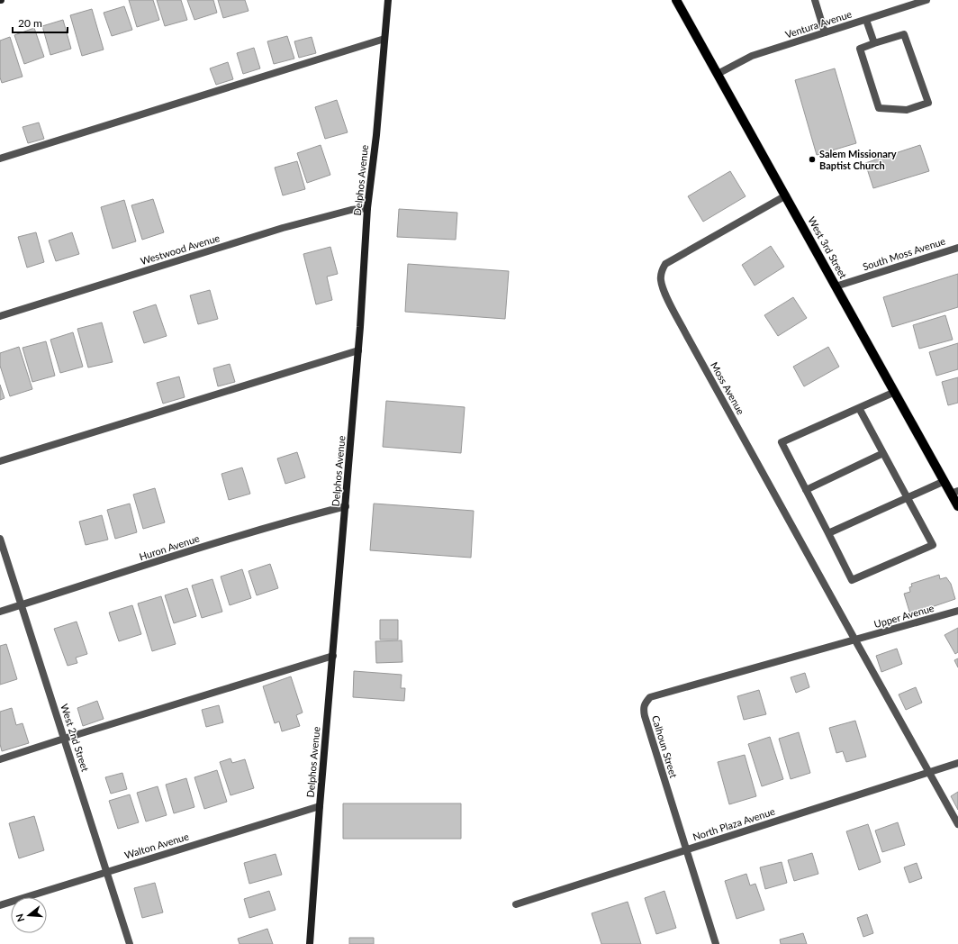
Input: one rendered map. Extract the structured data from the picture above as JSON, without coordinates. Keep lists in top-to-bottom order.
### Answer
{
  "streets": {
    "main road": ["West 3rd Street"],
    "street": [
      "Ventura Avenue",
      "Delphos Avenue",
      "Westwood Avenue",
      "South Moss Avenue",
      "Moss Avenue",
      "Huron Avenue",
      "Upper Avenue",
      "West 2nd Street",
      "Calhoun Street",
      "North Plaza Avenue",
      "Walton Avenue"
    ]
  },
  "crossings": [
    ["Ventura Avenue", "West 3rd Street"],
    ["Delphos Avenue", "Westwood Avenue"],
    ["Delphos Avenue", "Huron Avenue"],
    ["Delphos Avenue", "Walton Avenue"],
    ["West 3rd Street", "South Moss Avenue"],
    ["West 3rd Street", "Moss Avenue"],
    ["Moss Avenue", "Upper Avenue"],
    ["Moss Avenue", "Calhoun Street"],
    ["Moss Avenue", "North Plaza Avenue"],
    ["Huron Avenue", "West 2nd Street"],
    ["Upper Avenue", "Calhoun Street"],
    ["West 2nd Street", "Walton Avenue"],
    ["Calhoun Street", "North Plaza Avenue"]
  ],
  "places": ["Salem Missionary Baptist Church"],
  "scale_bar": "20 m",
  "north": "left"
}
